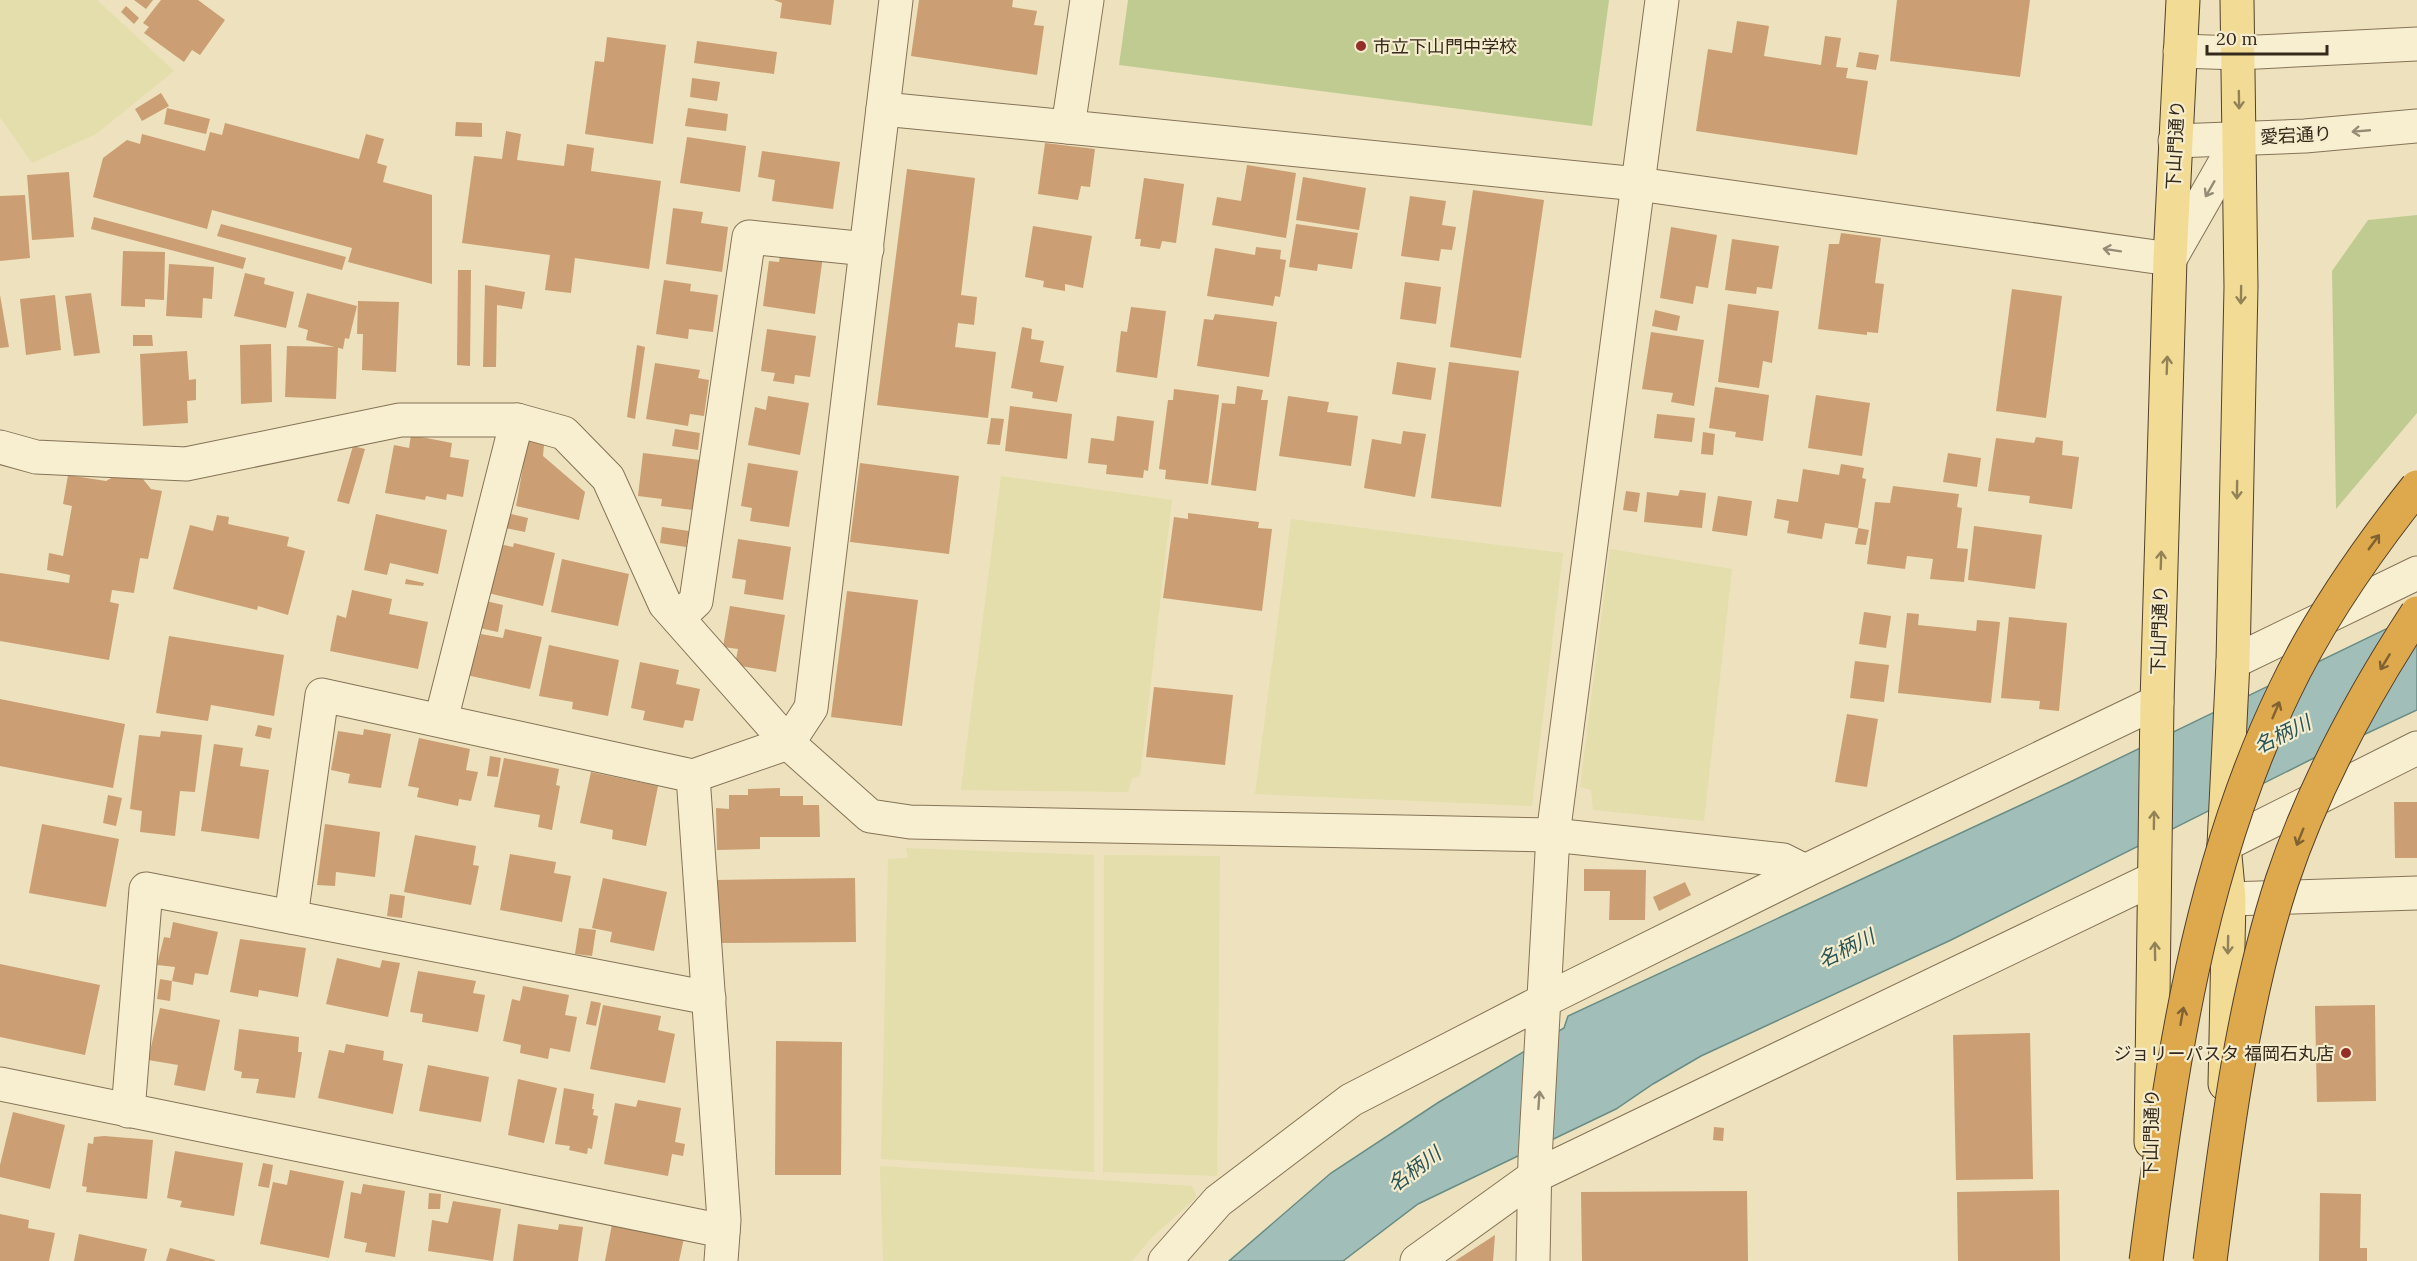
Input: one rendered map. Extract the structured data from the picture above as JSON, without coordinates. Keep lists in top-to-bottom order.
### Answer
{
  "streets": {
    "main road": ["下山門通り"],
    "street": ["愛宕通り"]
  },
  "crossings": [
    ["愛宕通り", "下山門通り"]
  ],
  "water": ["名柄川"],
  "places": ["市立下山門中学校", "ジョリーパスタ 福岡石丸店"],
  "scale_bar": "20 m"
}
